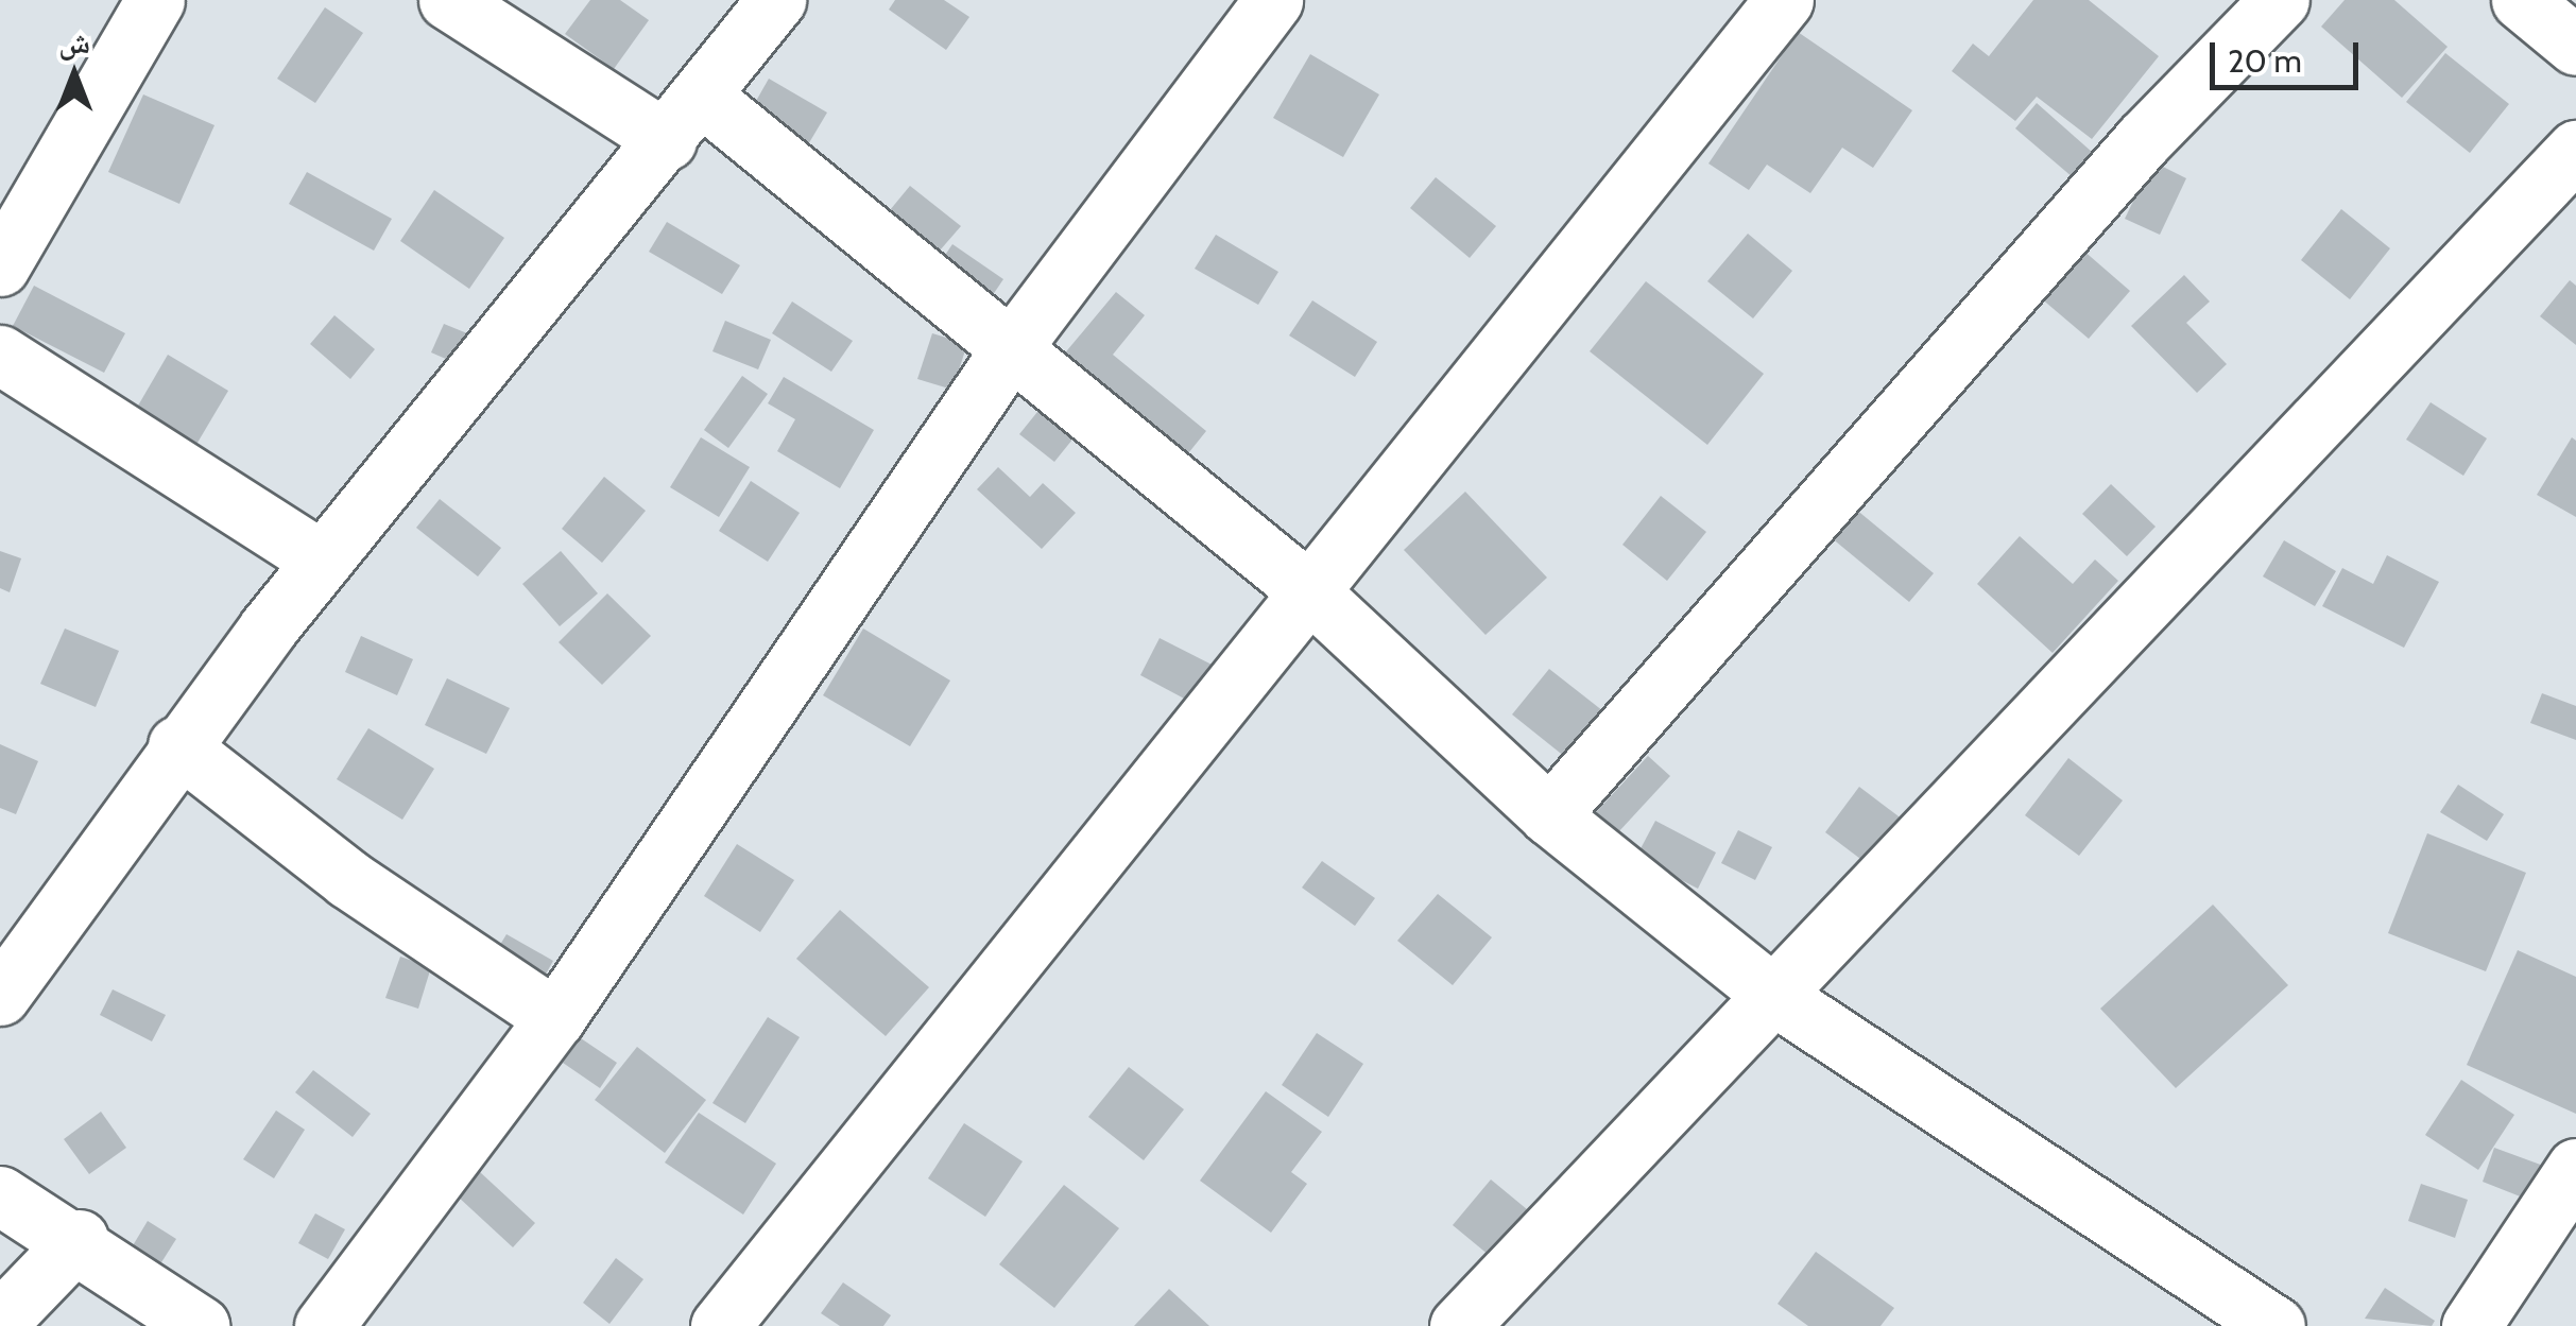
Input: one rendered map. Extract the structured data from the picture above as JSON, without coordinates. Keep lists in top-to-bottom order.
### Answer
{
  "scale_bar": "20 m",
  "north": "top"
}
